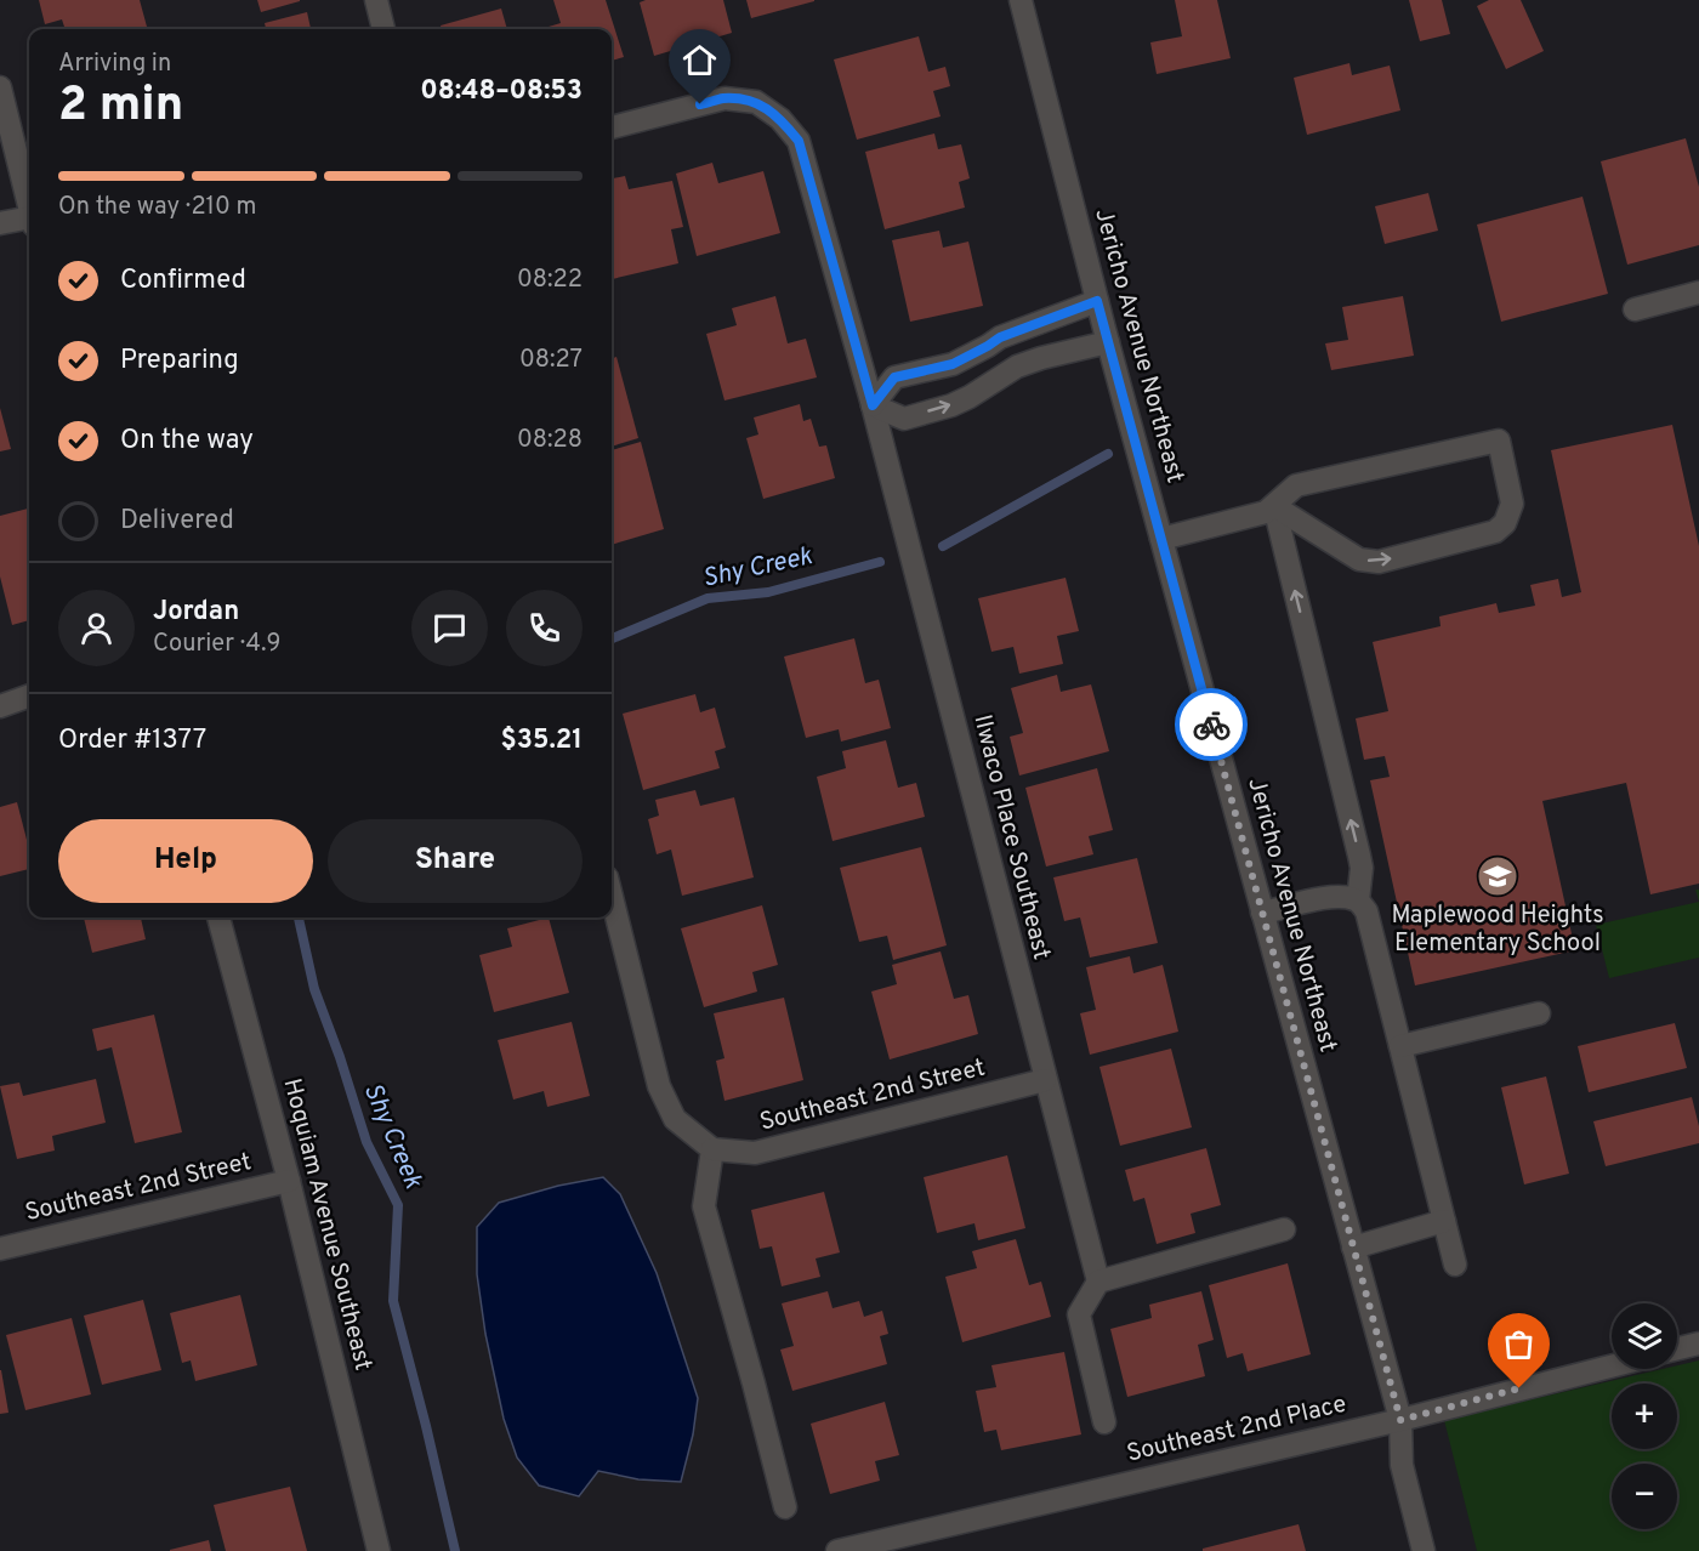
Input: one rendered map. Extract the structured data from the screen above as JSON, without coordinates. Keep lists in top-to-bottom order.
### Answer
{
  "streets": {
    "street": [
      "Jericho Avenue Northeast",
      "Ilwaco Place Southeast",
      "Southeast 2nd Street",
      "Hoquiam Avenue Southeast",
      "Southeast 2nd Place"
    ]
  },
  "crossings": [
    ["Jericho Avenue Northeast", "Southeast 2nd Place"],
    ["Ilwaco Place Southeast", "Southeast 2nd Street"],
    ["Southeast 2nd Street", "Hoquiam Avenue Southeast"]
  ],
  "water": ["Shy Creek"],
  "places": {
    "school or university": ["Maplewood Heights Elementary School"]
  },
  "page": {
    "heading": ["2 min", "Arriving in", "08:48–08:53"],
    "panel": [
      "Jordan",
      "Courier · 4.9",
      "Order #1377",
      "$35.21"
    ],
    "bar": "On the way · 210 m",
    "list": [
      ["Confirmed", "08:22"],
      ["Preparing", "08:27"],
      ["On the way", "08:28"],
      "Delivered"
    ],
    "buttons": ["Help", "Share"],
    "map_buttons": ["+", "−"]
  }
}
